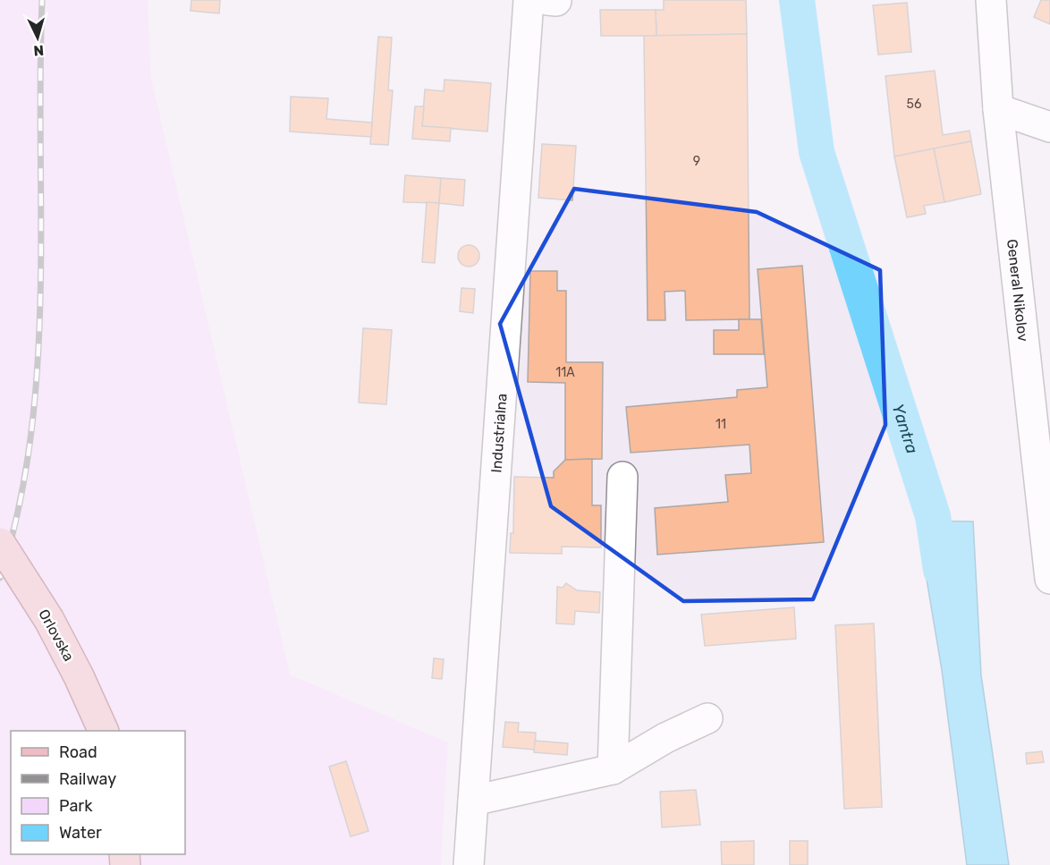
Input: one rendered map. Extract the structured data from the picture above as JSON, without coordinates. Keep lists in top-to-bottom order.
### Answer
{
  "streets": {
    "main road": ["Orlovska"],
    "street": ["General Nikolov", "Industrialna"]
  },
  "water": ["Yantra"],
  "house_numbers": [
    "56",
    "9",
    "11А",
    "11"
  ],
  "legend": [
    "Road",
    "Railway",
    "Park",
    "Water"
  ],
  "north": "bottom"
}
